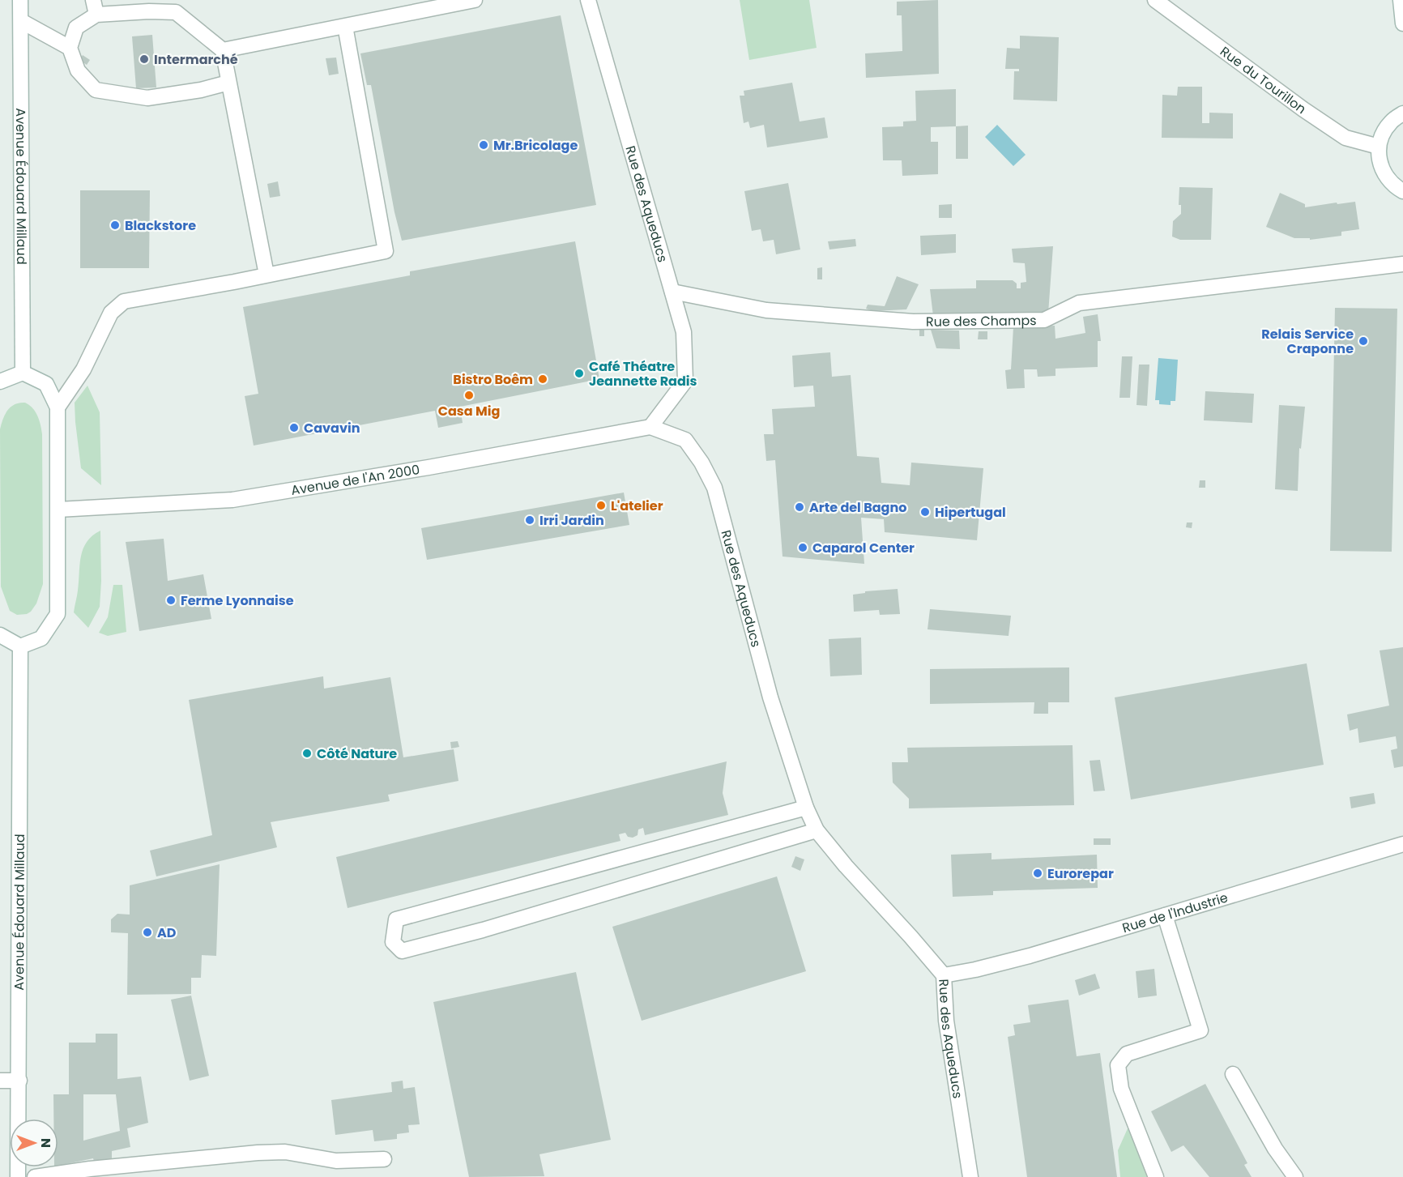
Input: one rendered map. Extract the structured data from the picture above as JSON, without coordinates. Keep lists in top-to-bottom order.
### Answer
{
  "streets": {
    "street": [
      "Rue du Tourillon",
      "Avenue Édouard Millaud",
      "Rue des Aqueducs",
      "Rue des Champs",
      "Avenue de l'An 2000",
      "Rue de l'Industrie"
    ]
  },
  "crossings": [
    ["Rue des Aqueducs", "Rue des Champs"],
    ["Rue des Aqueducs", "Avenue de l'An 2000"],
    ["Rue des Aqueducs", "Rue de l'Industrie"]
  ],
  "places": [
    "Intermarché",
    "Mr.Bricolage",
    "Blackstore",
    "Relais Service Craponne",
    "Café Théatre Jeannette Radis",
    "Bistro Boêm",
    "Casa Mig",
    "Cavavin",
    "L'atelier",
    "Arte del Bagno",
    "Hipertugal",
    "Irri Jardin",
    "Caparol Center",
    "Ferme Lyonnaise",
    "Côté Nature",
    "Eurorepar",
    "AD"
  ],
  "north": "right"
}
